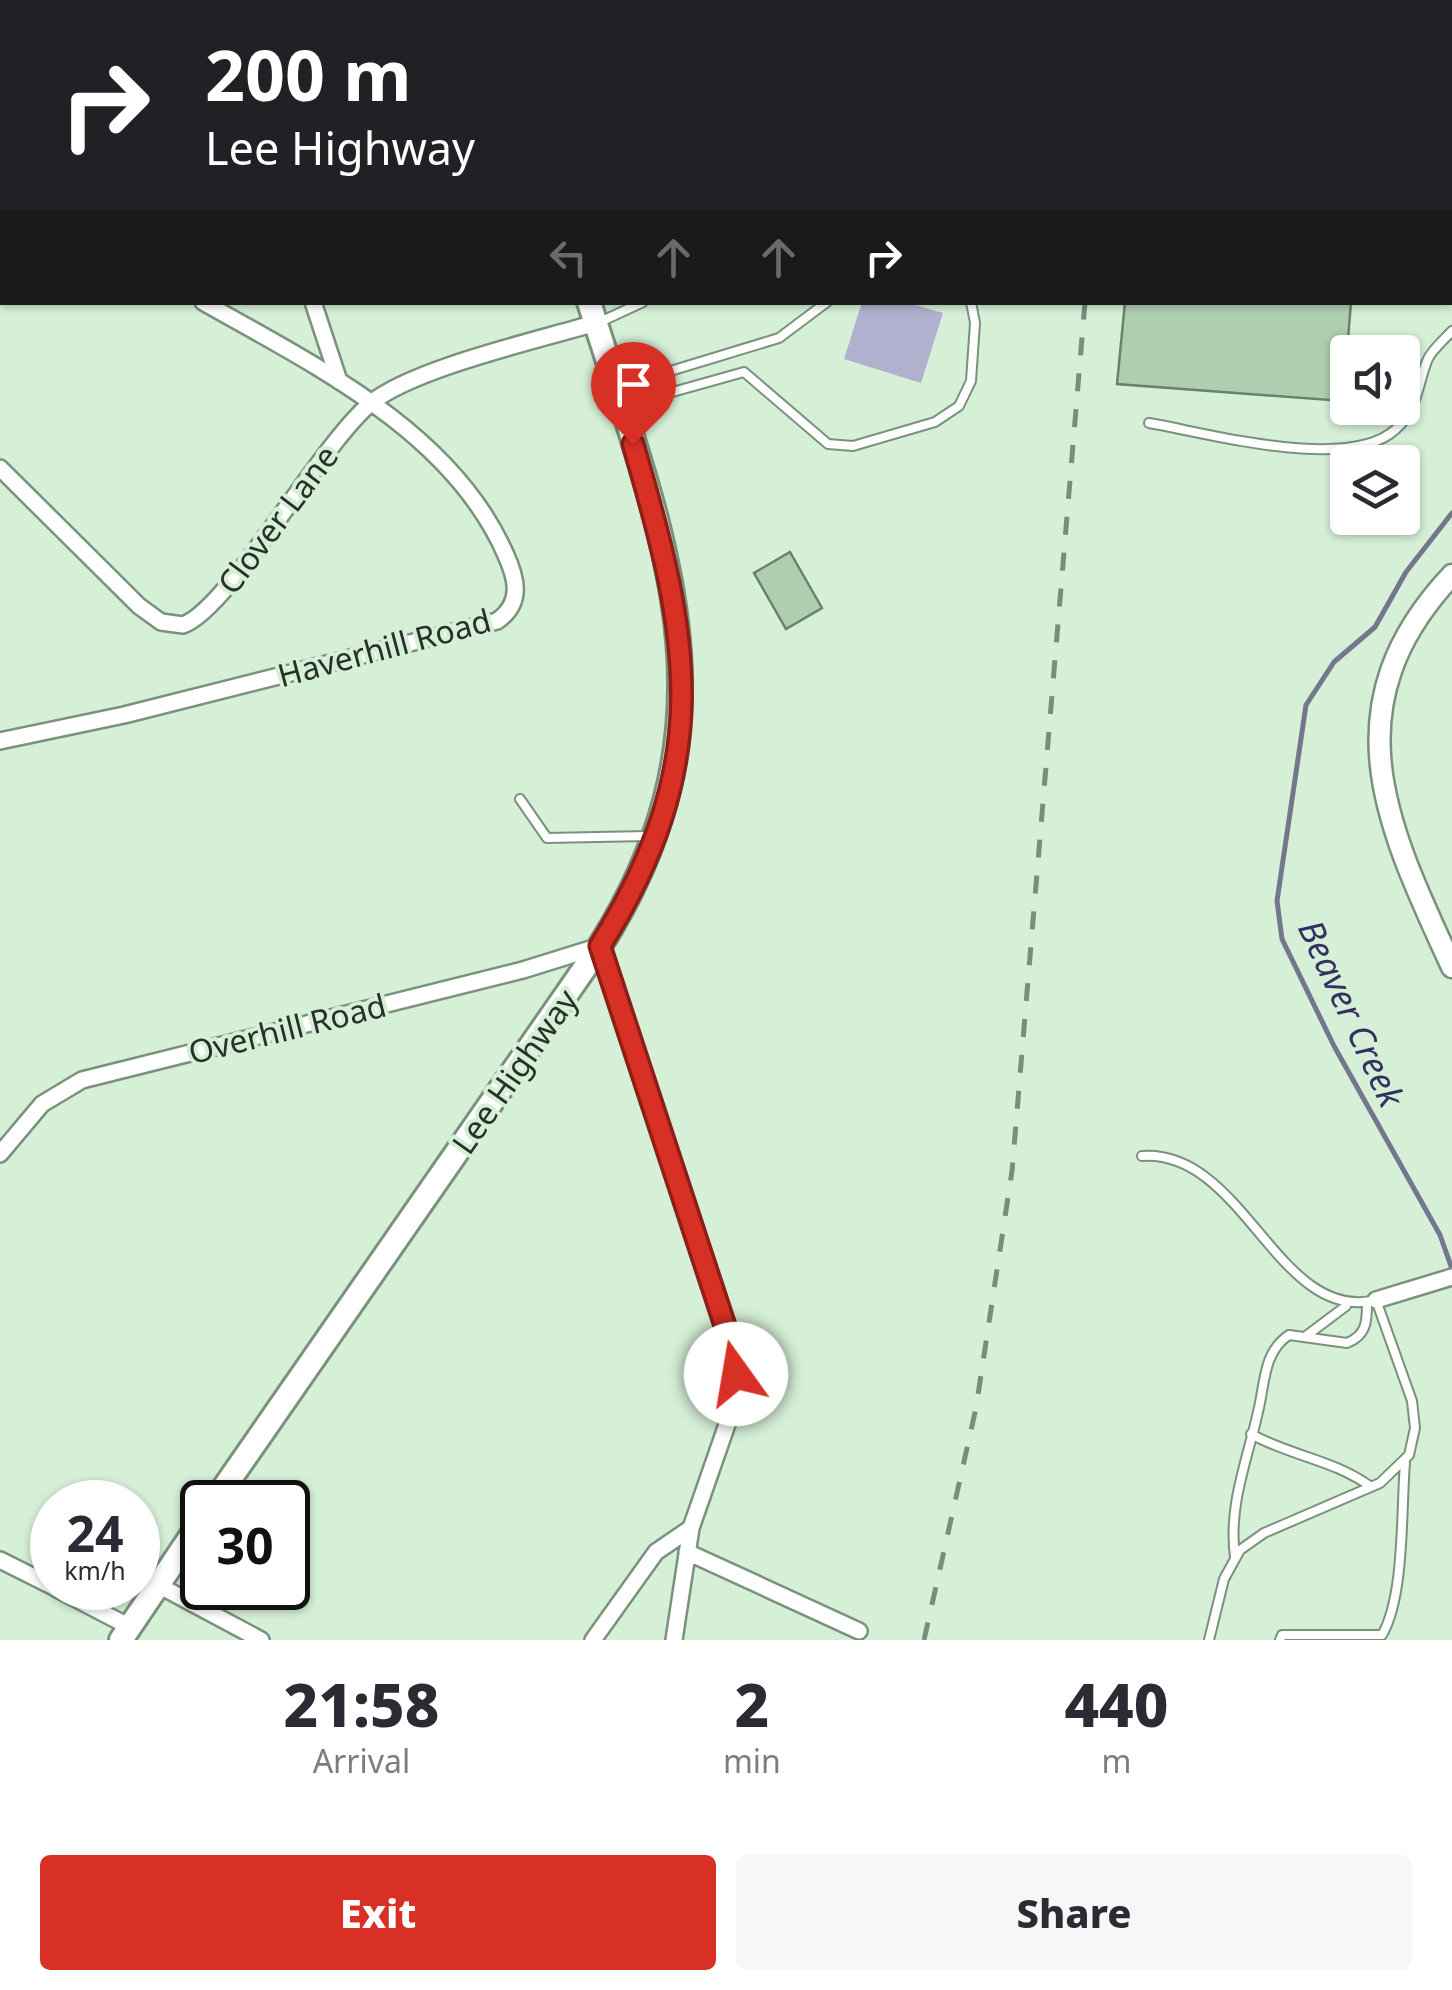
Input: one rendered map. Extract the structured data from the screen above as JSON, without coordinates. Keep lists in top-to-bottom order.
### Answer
{
  "streets": {
    "main road": ["Lee Highway"],
    "street": ["Clover Lane", "Haverhill Road", "Overhill Road"]
  },
  "crossings": [
    ["Clover Lane", "Haverhill Road"],
    ["Clover Lane", "Lee Highway"],
    ["Overhill Road", "Lee Highway"]
  ],
  "water": ["Beaver Creek"],
  "page": {
    "turn": ["200 m", "Lee Highway"],
    "speed": "24 km/h",
    "limit": "30",
    "eta": [
      "21:58",
      "Arrival",
      "2",
      "min",
      "440",
      "m"
    ],
    "buttons": ["Exit", "Share"]
  }
}
